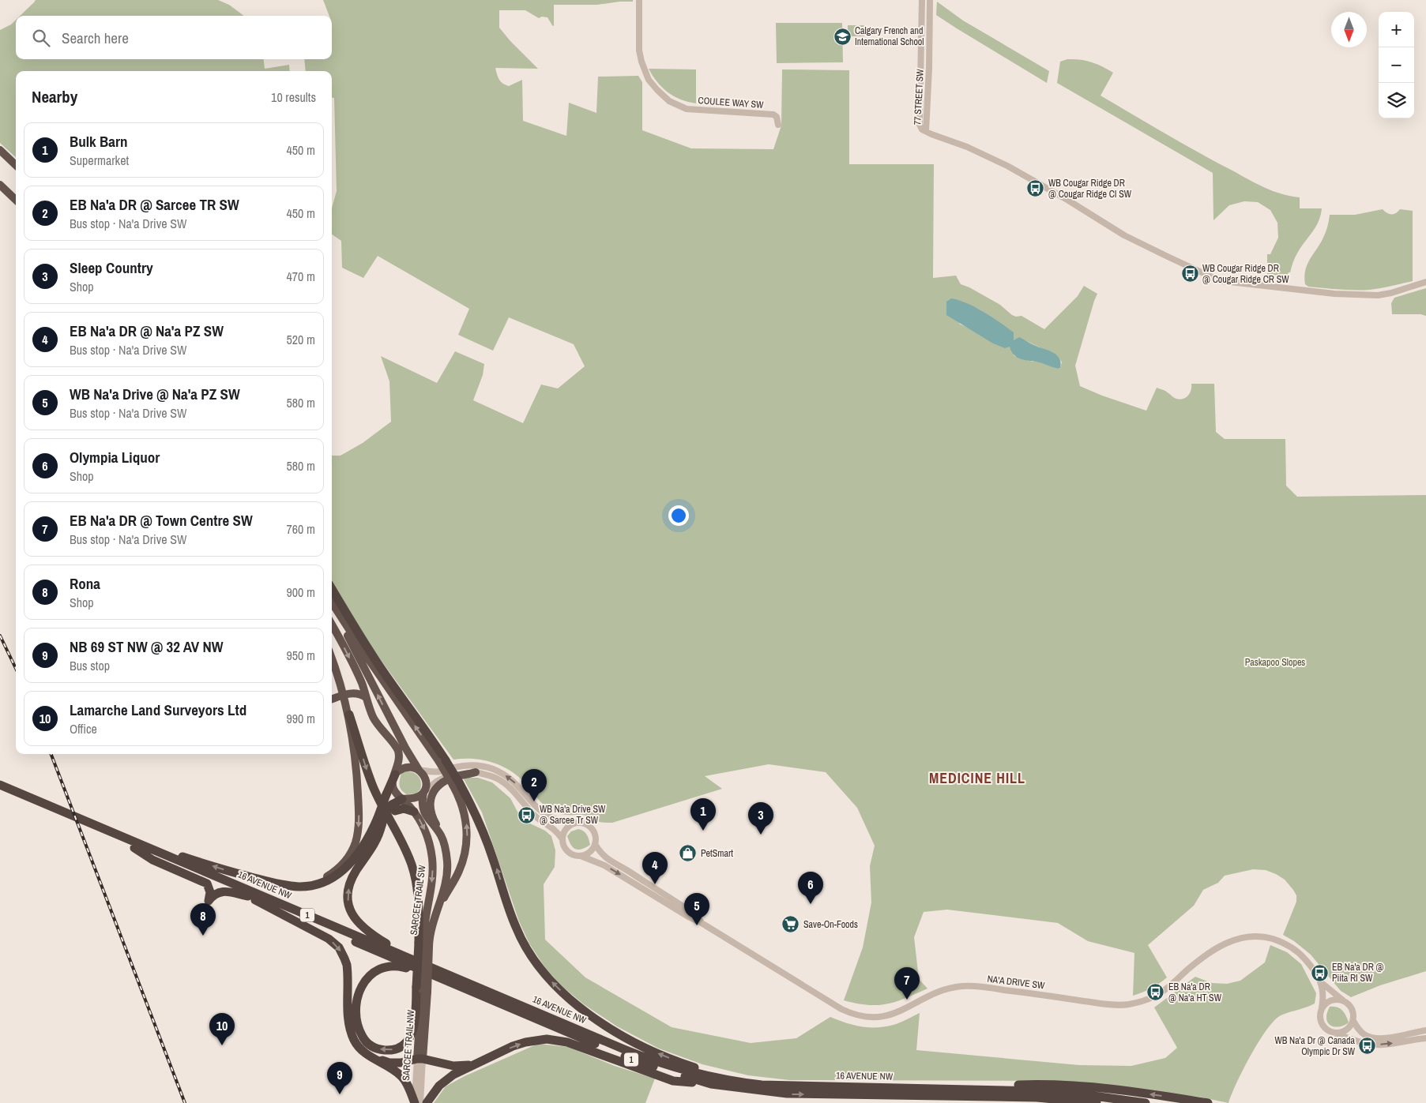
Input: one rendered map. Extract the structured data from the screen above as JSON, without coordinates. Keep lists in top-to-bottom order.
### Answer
{
  "streets": {
    "highway": [
      "16 AVENUE NW",
      "SARCEE TRAIL SW",
      "1",
      "SARCEE TRAIL NW"
    ],
    "street": ["77 STREET SW", "COULEE WAY SW", "NA'A DRIVE SW"]
  },
  "districts": ["MEDICINE HILL"],
  "parks": ["Paskapoo Slopes"],
  "places": {
    "school or university": ["Calgary French and International School"],
    "bus stop": [
      "WB Cougar Ridge DR @ Cougar Ridge CI SW",
      "WB Cougar Ridge DR @ Cougar Ridge CR SW",
      "WB Na'a Drive SW @ Sarcee Tr SW",
      "EB Na'a DR @ Piita RI SW",
      "EB Na'a DR @ Na'a HT SW",
      "WB Na'a Dr @ Canada Olympic Dr SW"
    ],
    "shop": ["PetSmart"],
    "supermarket": ["Save-On-Foods"]
  },
  "north": "bottom",
  "page": {
    "map_buttons": ["+", "−"],
    "search": "Search here",
    "heading": ["Nearby", "10 results"],
    "list": [
      {
        "mark": "1",
        "name": "Bulk Barn",
        "note": "Supermarket",
        "value": "450 m"
      },
      {
        "mark": "2",
        "name": "EB Na'a DR @ Sarcee TR SW",
        "note": "Bus stop · Na'a Drive SW",
        "value": "450 m"
      },
      {
        "mark": "3",
        "name": "Sleep Country",
        "note": "Shop",
        "value": "470 m"
      },
      {
        "mark": "4",
        "name": "EB Na'a DR @ Na'a PZ SW",
        "note": "Bus stop · Na'a Drive SW",
        "value": "520 m"
      },
      {
        "mark": "5",
        "name": "WB Na'a Drive @ Na'a PZ SW",
        "note": "Bus stop · Na'a Drive SW",
        "value": "580 m"
      },
      {
        "mark": "6",
        "name": "Olympia Liquor",
        "note": "Shop",
        "value": "580 m"
      },
      {
        "mark": "7",
        "name": "EB Na'a DR @ Town Centre SW",
        "note": "Bus stop · Na'a Drive SW",
        "value": "760 m"
      },
      {
        "mark": "8",
        "name": "Rona",
        "note": "Shop",
        "value": "900 m"
      },
      {
        "mark": "9",
        "name": "NB 69 ST NW @ 32 AV NW",
        "note": "Bus stop",
        "value": "950 m"
      },
      {
        "mark": "10",
        "name": "Lamarche Land Surveyors Ltd",
        "note": "Office",
        "value": "990 m"
      }
    ],
    "pins": [
      "2",
      "1",
      "3",
      "4",
      "6",
      "5",
      "8",
      "7",
      "10",
      "9"
    ]
  }
}
